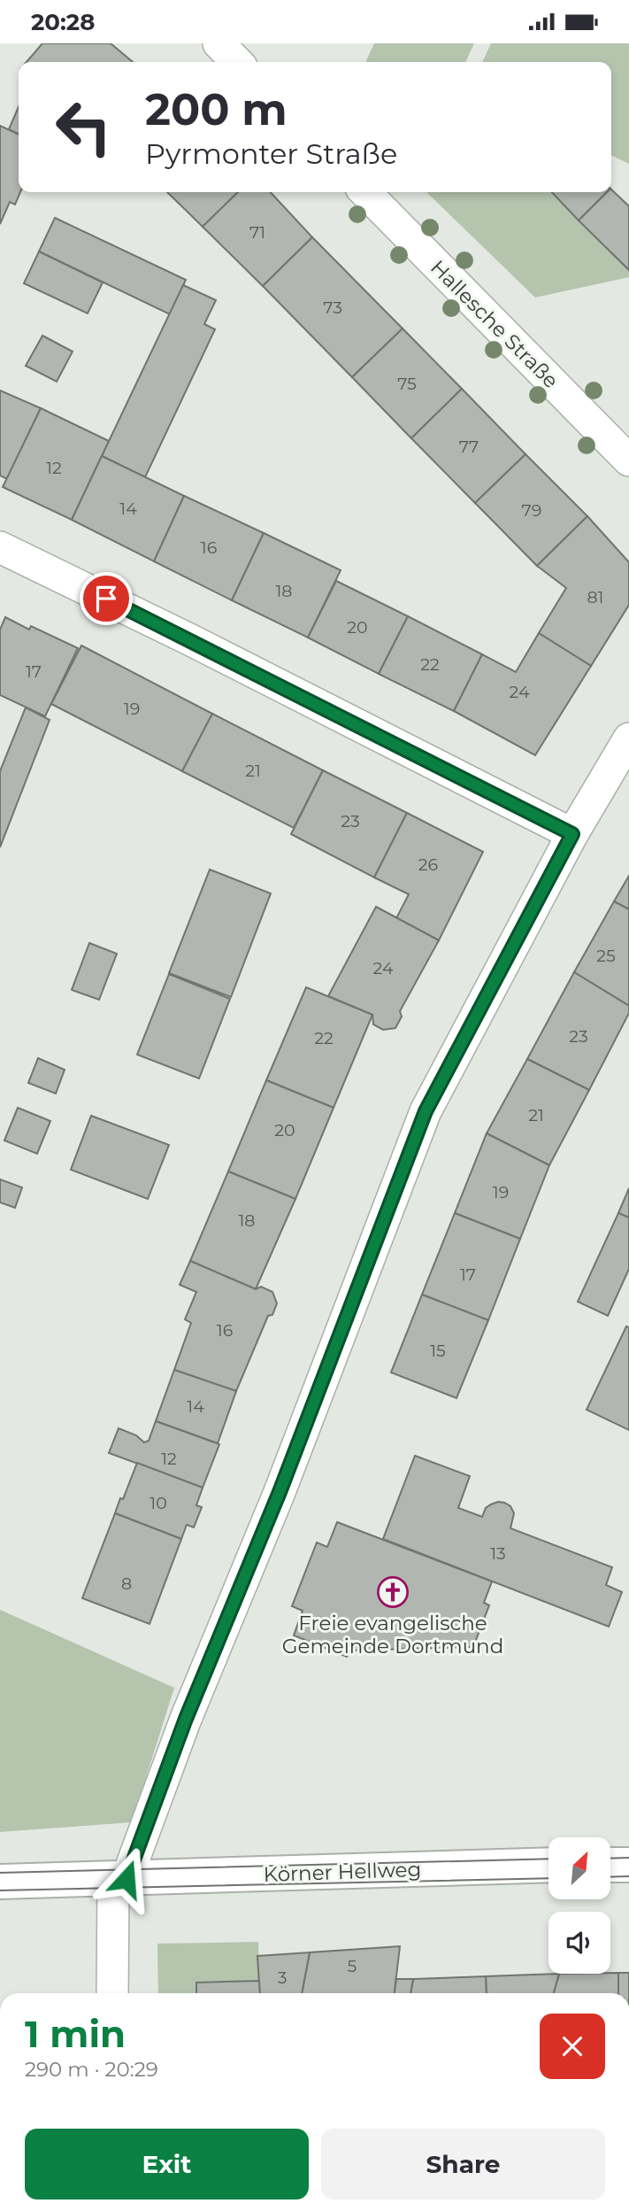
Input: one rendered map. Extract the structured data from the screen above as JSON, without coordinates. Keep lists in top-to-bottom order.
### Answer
{
  "streets": {
    "main road": ["Körner Hellweg"],
    "street": ["Hallesche Straße"]
  },
  "places": {
    "church": ["Freie evangelische Gemeinde Dortmund"]
  },
  "house_numbers": [
    "71",
    "73",
    "75",
    "77",
    "12",
    "14",
    "79",
    "16",
    "18",
    "81",
    "20",
    "22",
    "17",
    "24",
    "19",
    "21",
    "23",
    "26",
    "25",
    "24",
    "23",
    "22",
    "21",
    "20",
    "19",
    "18",
    "17",
    "16",
    "15",
    "14",
    "12",
    "10",
    "13",
    "8",
    "5",
    "3"
  ],
  "north": "top right",
  "page": {
    "status": "20:28",
    "turn": ["200 m", "Pyrmonter Straße"],
    "heading": ["1 min", "290 m · 20:29"],
    "buttons": ["Exit", "Share"]
  }
}
